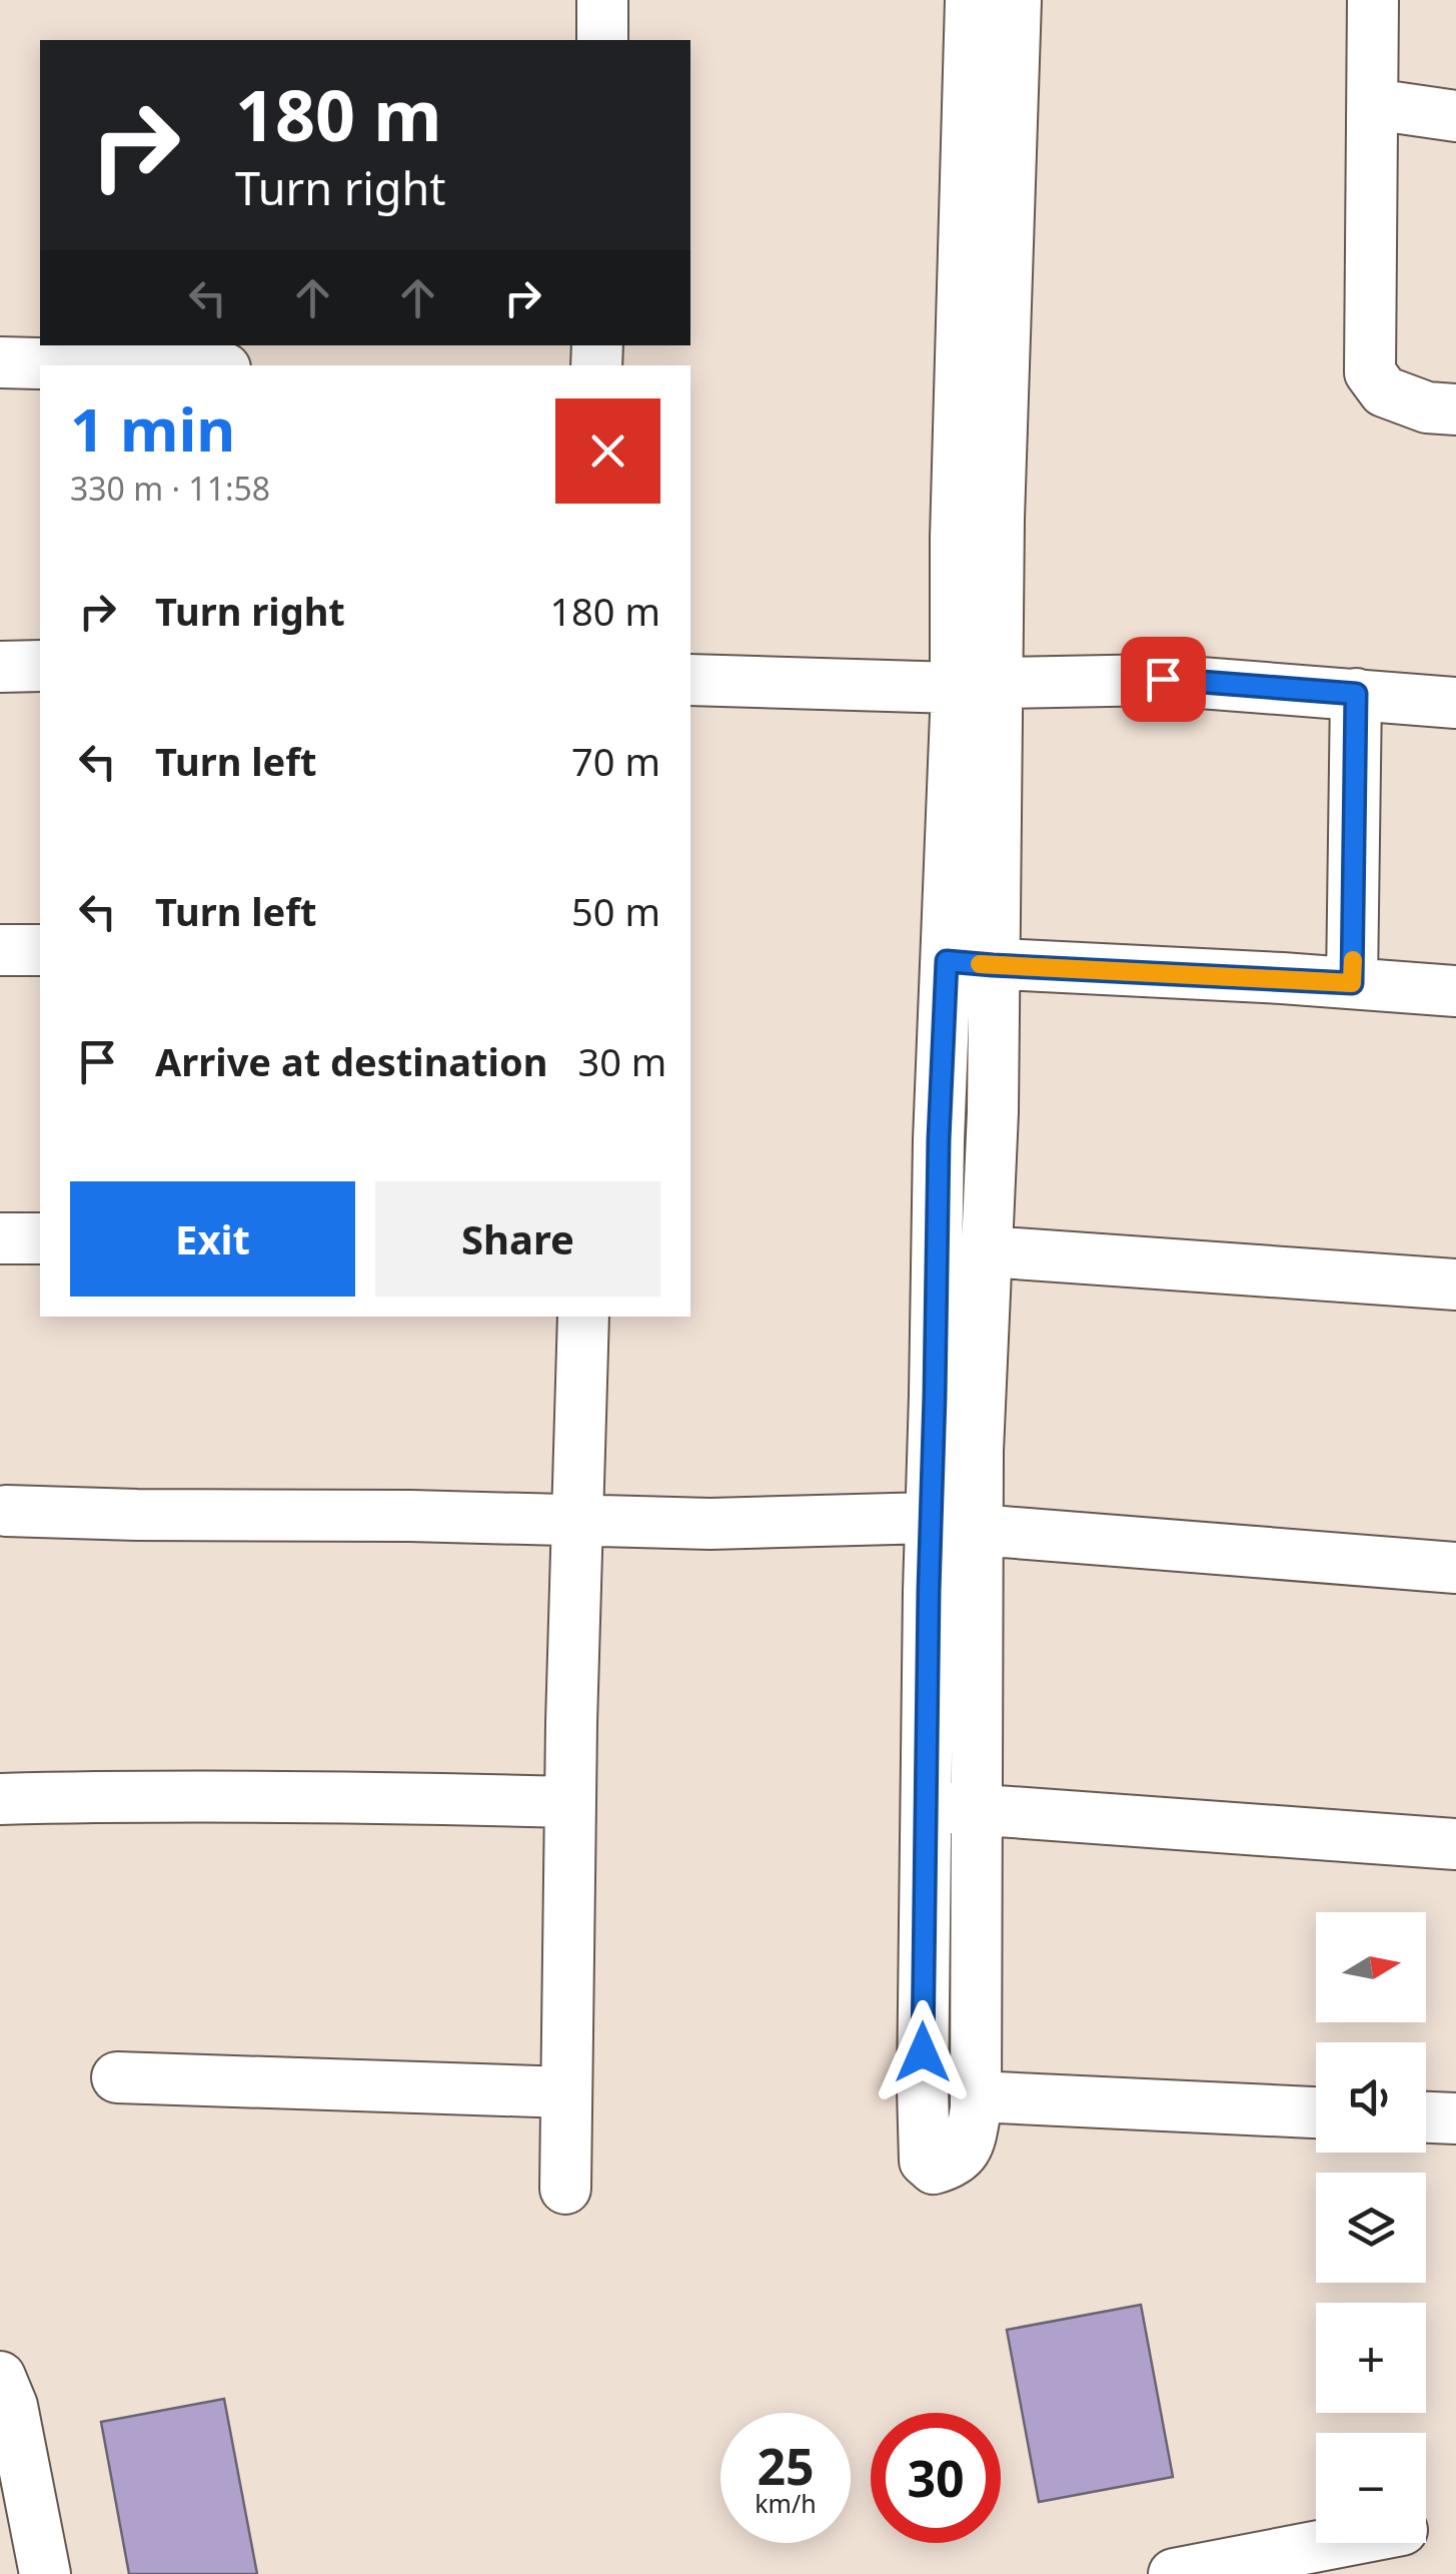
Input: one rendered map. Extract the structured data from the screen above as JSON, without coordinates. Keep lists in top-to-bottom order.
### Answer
{
  "north": "right",
  "page": {
    "turn": ["180 m", "Turn right"],
    "heading": ["1 min", "330 m · 11:58"],
    "list": [
      {
        "name": "Turn right",
        "value": "180 m"
      },
      {
        "name": "Turn left",
        "value": "70 m"
      },
      {
        "name": "Turn left",
        "value": "50 m"
      },
      {
        "name": "Arrive at destination",
        "value": "30 m"
      }
    ],
    "buttons": ["Exit", "Share"],
    "map_buttons": ["+", "−"],
    "speed": "25 km/h",
    "limit": "30"
  }
}
